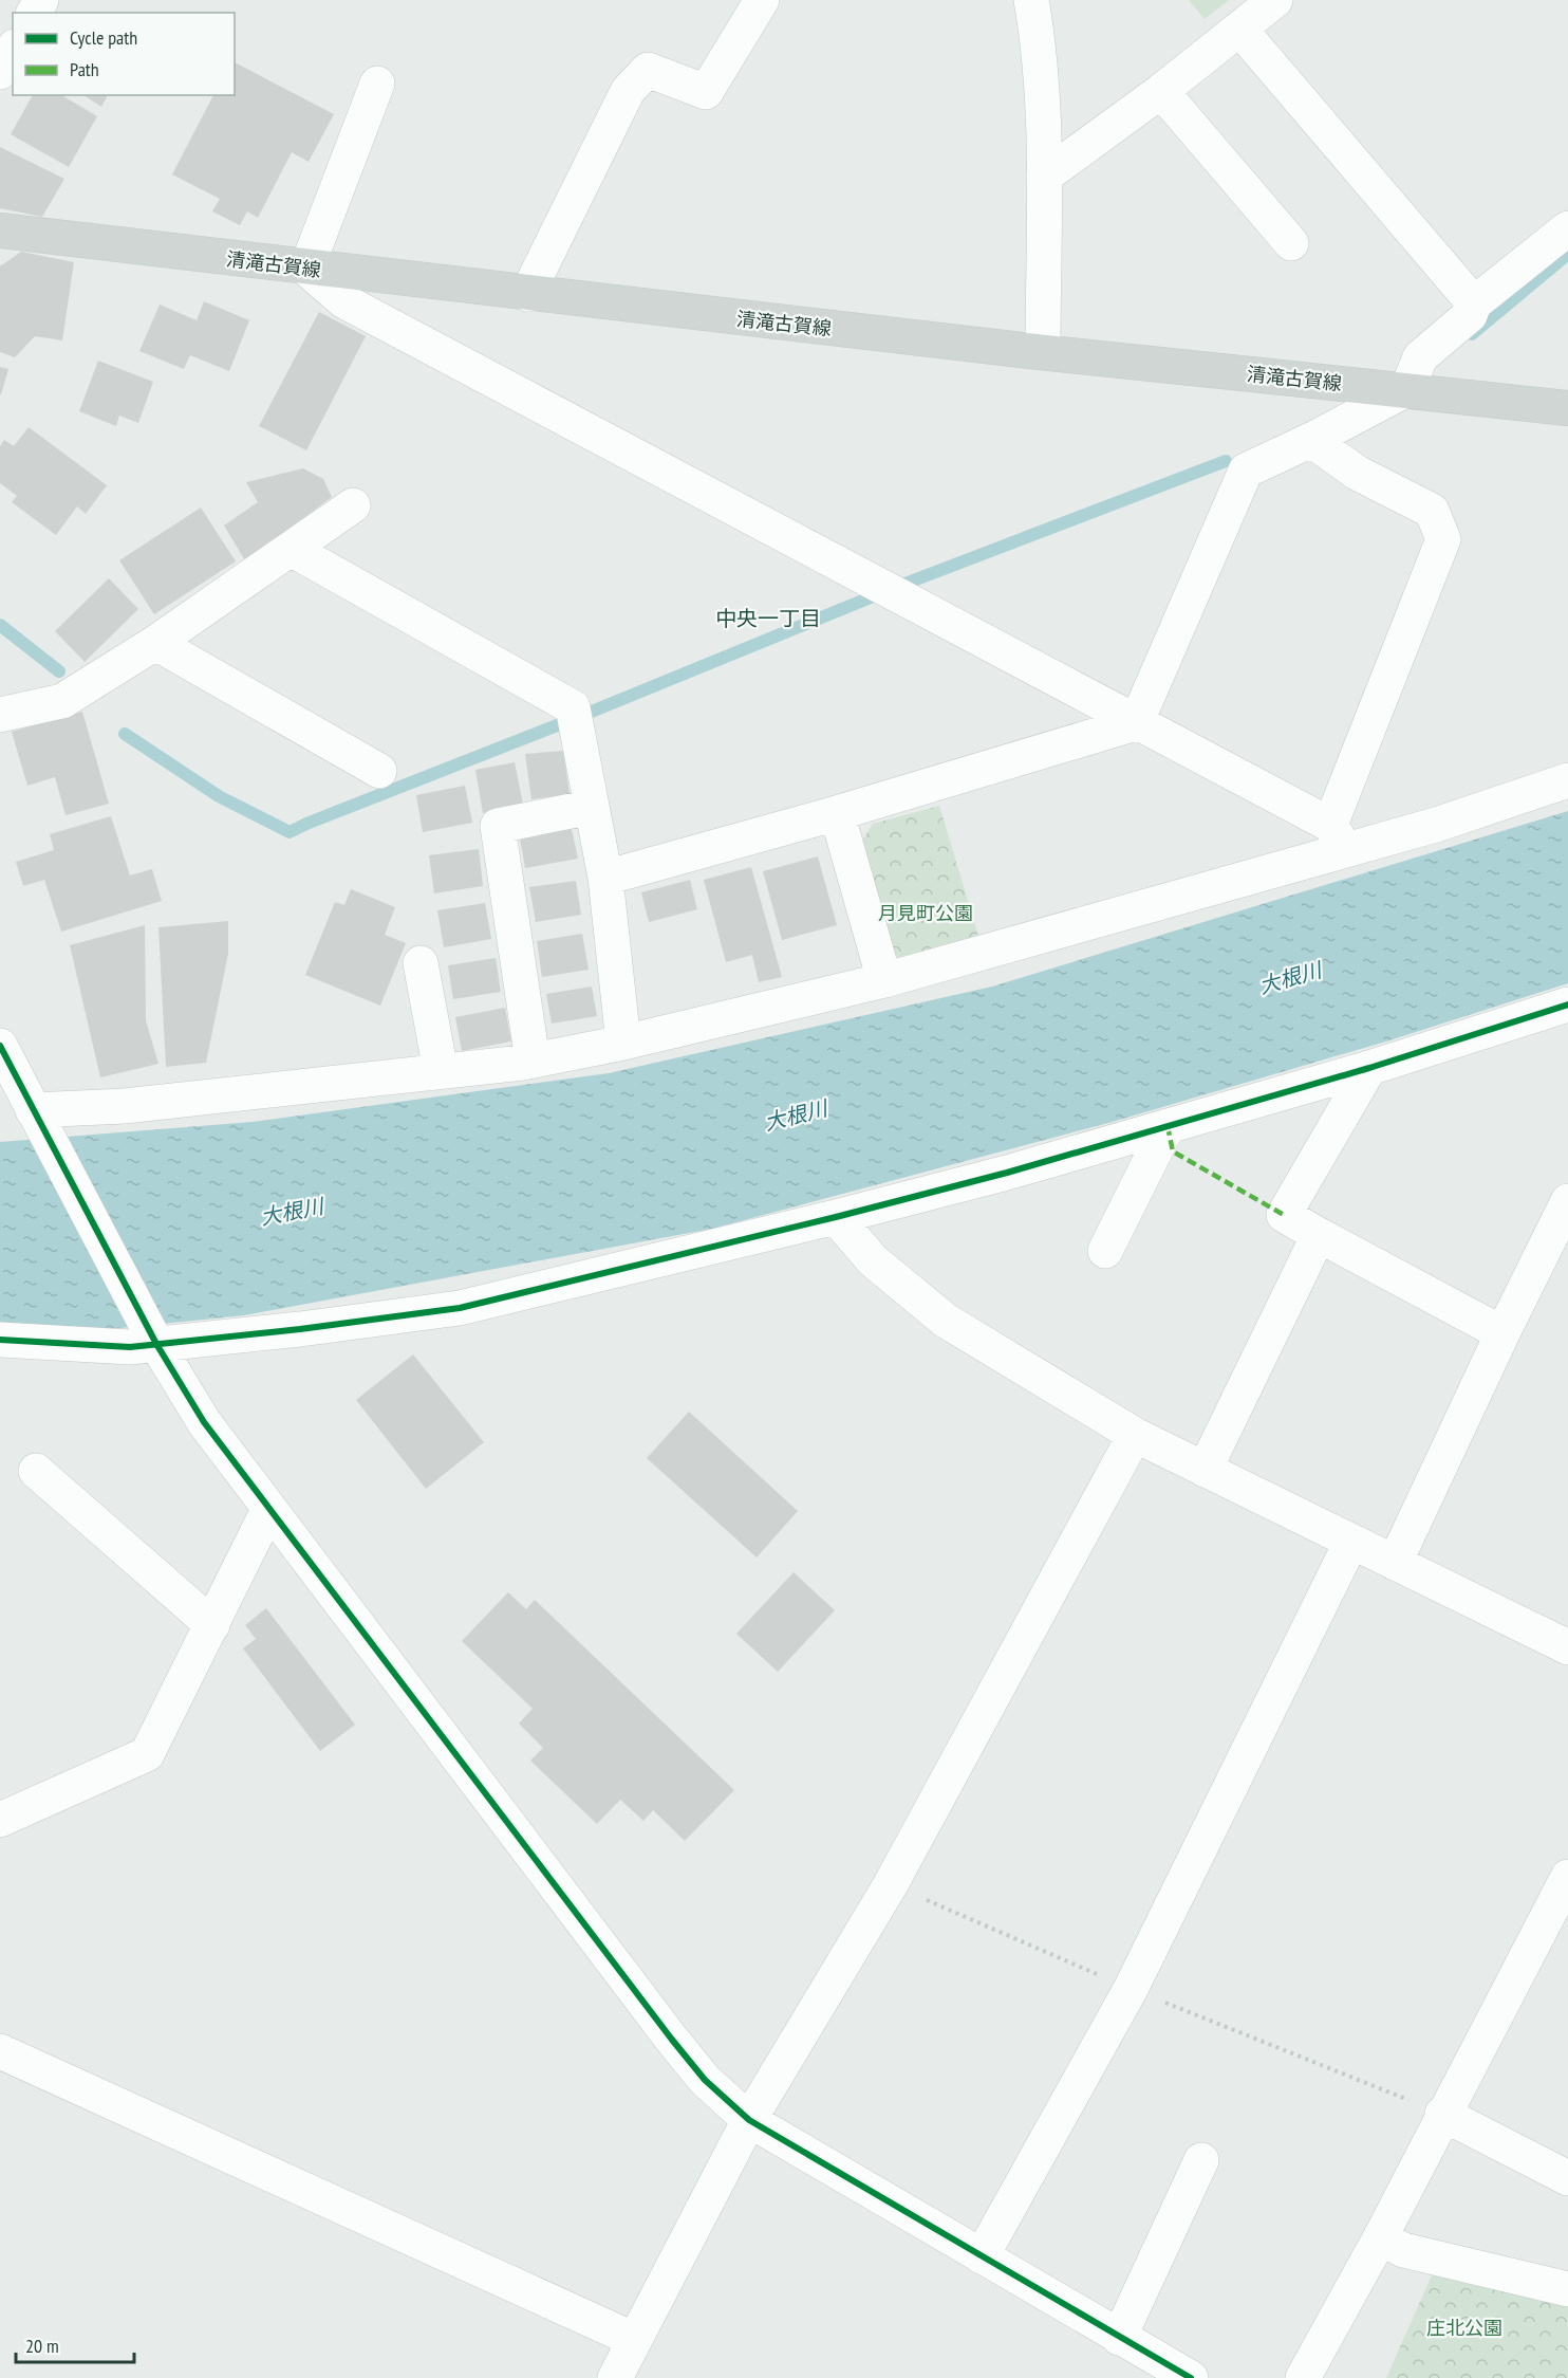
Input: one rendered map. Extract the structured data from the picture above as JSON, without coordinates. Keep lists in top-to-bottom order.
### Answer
{
  "streets": {
    "main road": ["清滝古賀線"]
  },
  "districts": ["中央一丁目"],
  "water": ["大根川"],
  "parks": ["月見町公園", "庄北公園"],
  "legend": ["Cycle path", "Path"],
  "scale_bar": "20 m"
}
